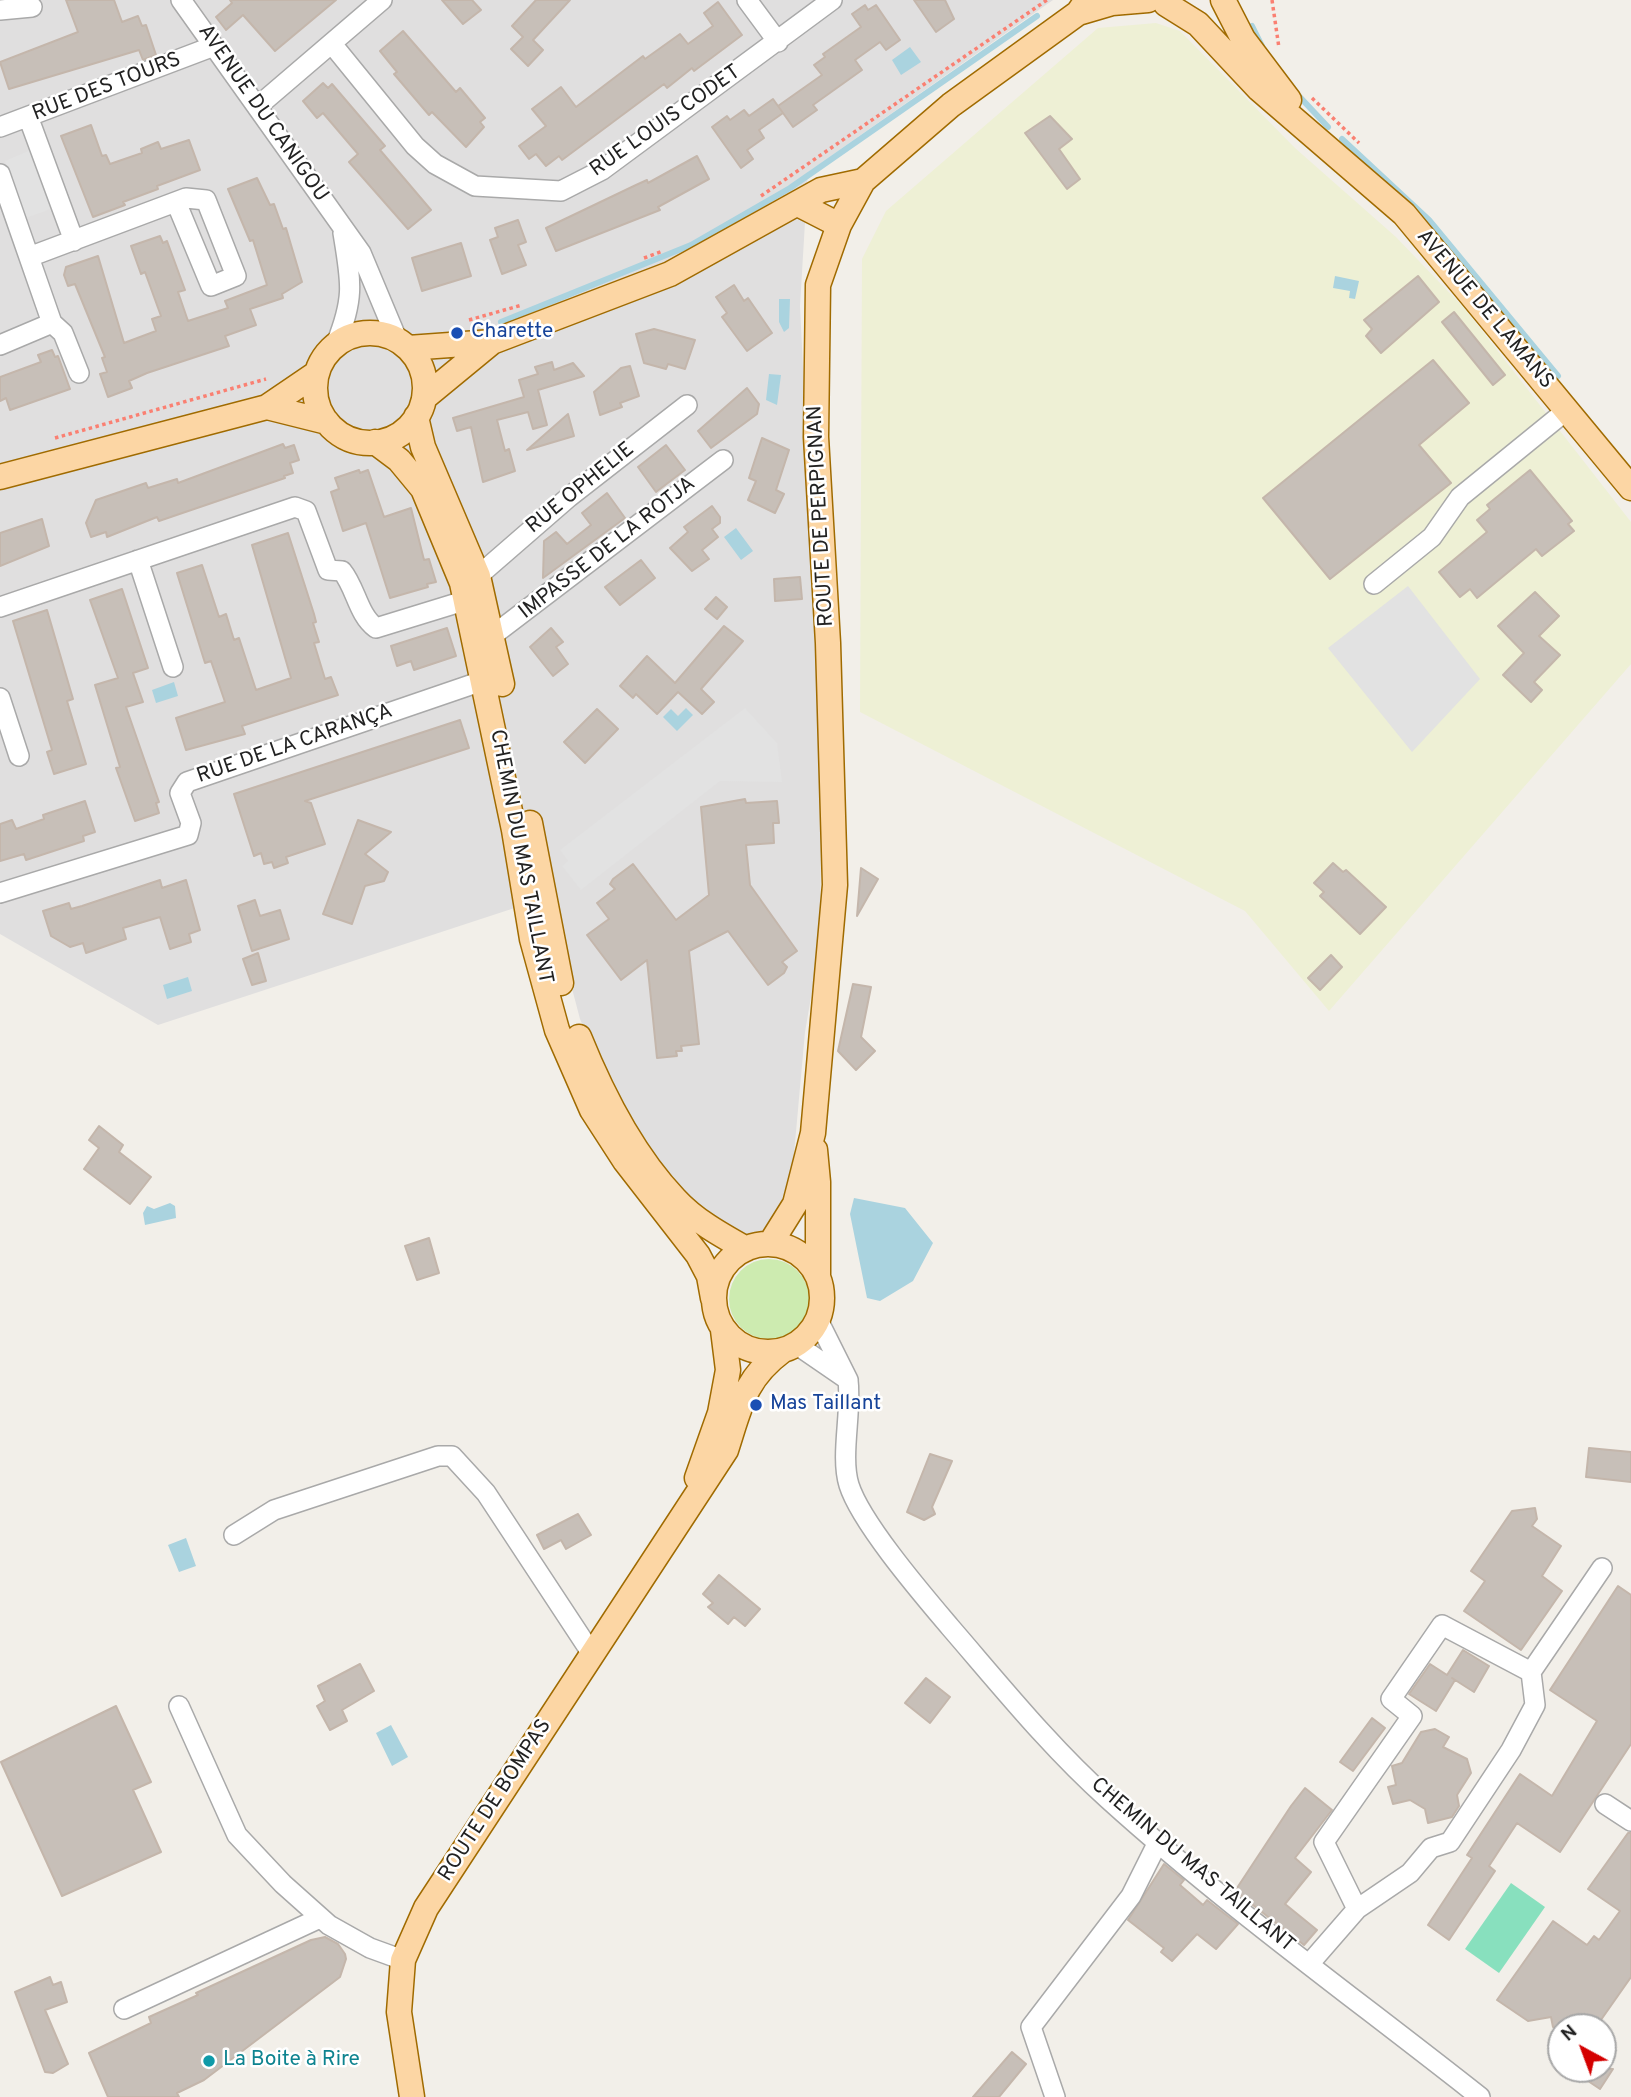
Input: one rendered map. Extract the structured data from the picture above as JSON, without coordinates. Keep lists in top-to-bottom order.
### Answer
{
  "streets": {
    "main road": [
      "AVENUE DE LAMANS",
      "ROUTE DE PERPIGNAN",
      "CHEMIN DU MAS TAILLANT",
      "ROUTE DE BOMPAS"
    ],
    "street": [
      "RUE DES TOURS",
      "AVENUE DU CANIGOU",
      "RUE LOUIS CODET",
      "RUE OPHELIE",
      "IMPASSE DE LA ROTJA",
      "RUE DE LA CARANÇA"
    ]
  },
  "crossings": [
    ["RUE DES TOURS", "AVENUE DU CANIGOU"],
    ["AVENUE DU CANIGOU", "CHEMIN DU MAS TAILLANT"],
    ["AVENUE DE LAMANS", "ROUTE DE PERPIGNAN"],
    ["RUE OPHELIE", "CHEMIN DU MAS TAILLANT"],
    ["ROUTE DE PERPIGNAN", "CHEMIN DU MAS TAILLANT"],
    ["IMPASSE DE LA ROTJA", "CHEMIN DU MAS TAILLANT"],
    ["RUE DE LA CARANÇA", "CHEMIN DU MAS TAILLANT"]
  ],
  "places": ["Charette", "Mas Taillant", "La Boite à Rire"],
  "north": "top left"
}
